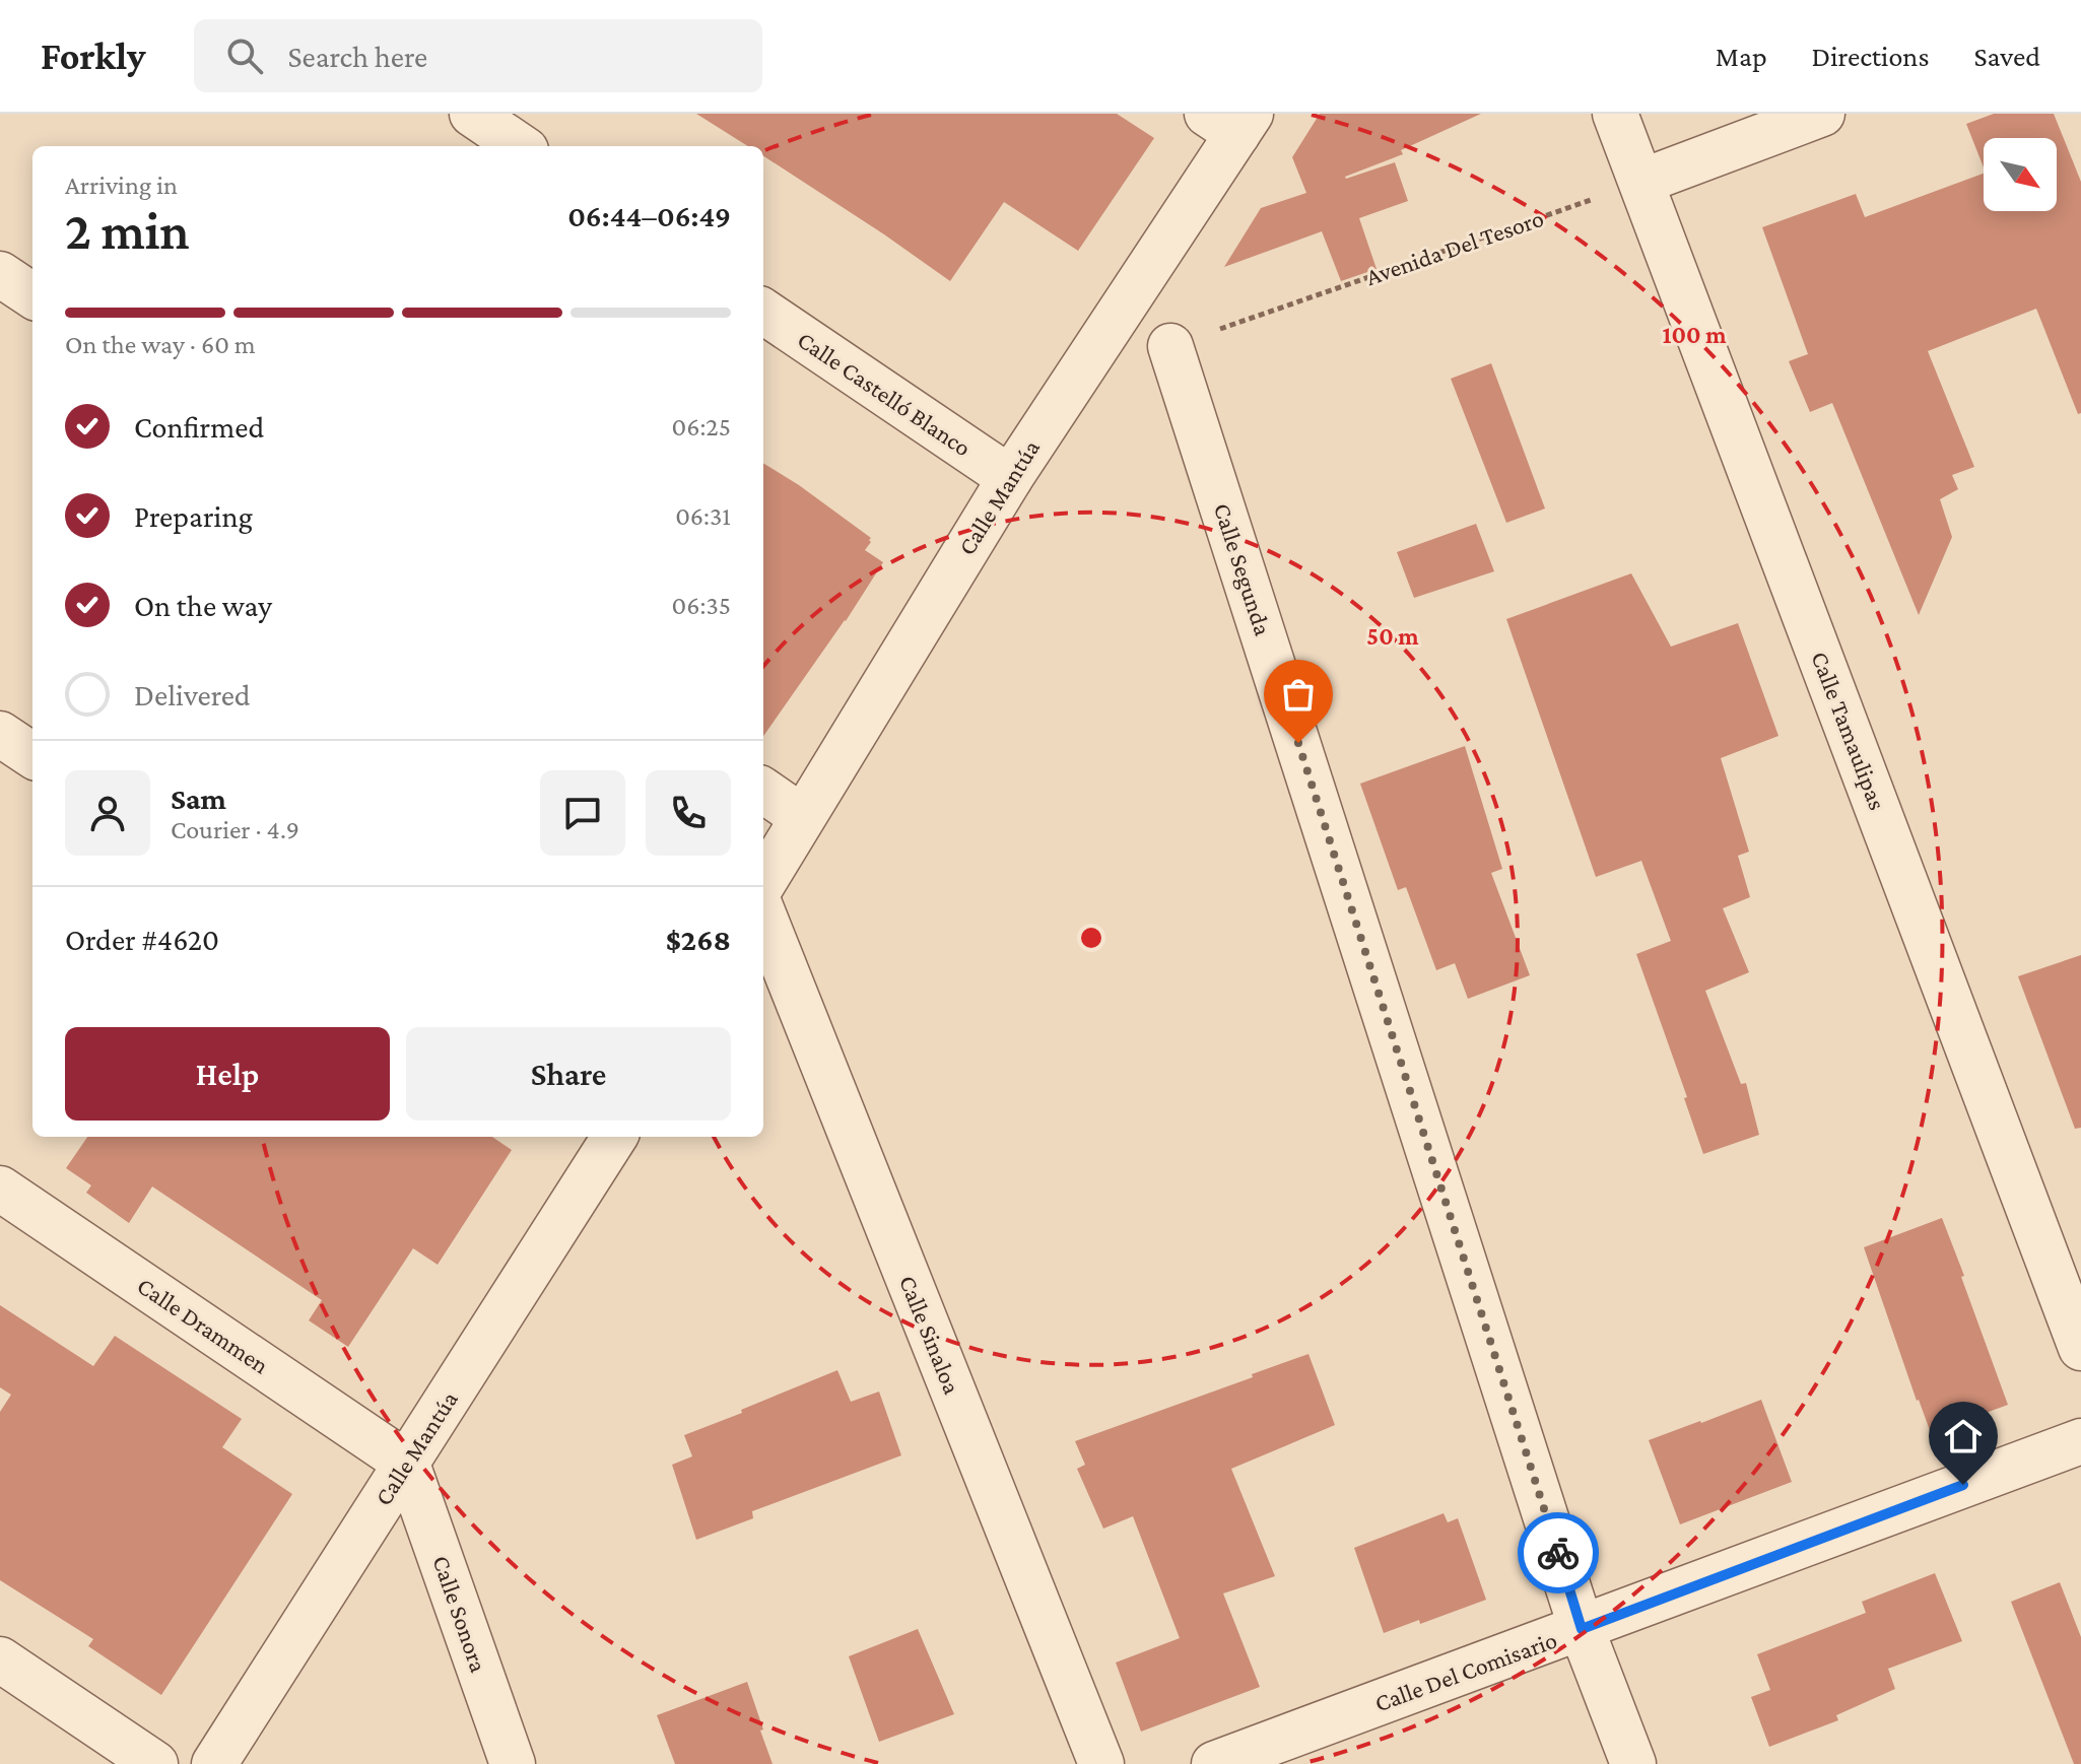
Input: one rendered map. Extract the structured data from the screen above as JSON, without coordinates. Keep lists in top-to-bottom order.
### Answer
{
  "streets": {
    "street": [
      "Calle Castelló Blanco",
      "Calle Mantúa",
      "Calle Segunda",
      "Calle Tamaulipas",
      "Calle Drammen",
      "Calle Sinaloa",
      "Calle Sonora",
      "Calle Del Comisario"
    ],
    "path": ["Avenida Del Tesoro"]
  },
  "crossings": [
    ["Avenida Del Tesoro", "Calle Segunda"],
    ["Avenida Del Tesoro", "Calle Tamaulipas"],
    ["Calle Castelló Blanco", "Calle Mantúa"],
    ["Calle Mantúa", "Calle Drammen"],
    ["Calle Mantúa", "Calle Sonora"],
    ["Calle Segunda", "Calle Del Comisario"],
    ["Calle Drammen", "Calle Sonora"]
  ],
  "north": "bottom right",
  "page": {
    "header": "Forkly",
    "search": "Search here",
    "nav": ["Map", "Directions", "Saved"],
    "heading": ["2 min", "Arriving in", "06:44–06:49"],
    "panel": [
      "Sam",
      "Courier · 4.9",
      "Order #4620",
      "$268"
    ],
    "bar": "On the way · 60 m",
    "list": [
      ["Confirmed", "06:25"],
      ["Preparing", "06:31"],
      ["On the way", "06:35"],
      "Delivered"
    ],
    "buttons": ["Help", "Share"]
  },
  "rings": ["100 m", "50 m"]
}
